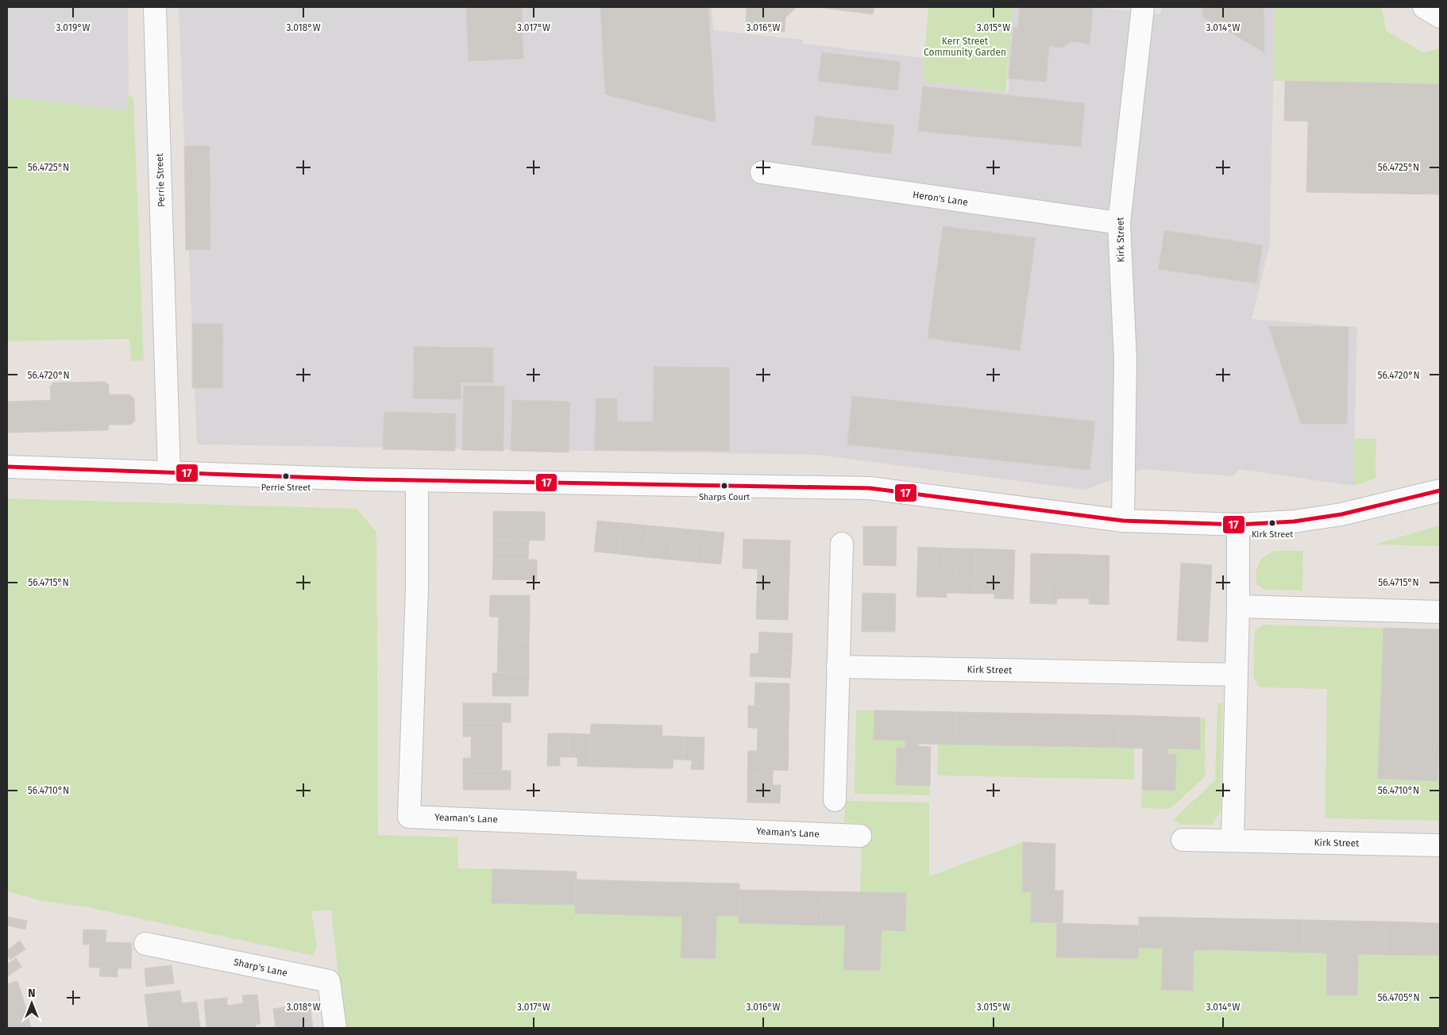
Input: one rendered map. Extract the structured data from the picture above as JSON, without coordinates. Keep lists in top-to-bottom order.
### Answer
{
  "streets": {
    "street": [
      "Perrie Street",
      "Heron's Lane",
      "Kirk Street",
      "Yeaman's Lane",
      "Sharp's Lane"
    ]
  },
  "crossings": [
    ["Heron's Lane", "Kirk Street"]
  ],
  "parks": ["Kerr Street Community Garden"],
  "places": ["Perrie Street", "Sharps Court", "Kirk Street"],
  "lines": ["transit line 17"],
  "north": "top",
  "coordinates": [
    "3.019°W",
    "3.018°W",
    "3.017°W",
    "3.016°W",
    "3.015°W",
    "3.014°W",
    "56.4725°N",
    "56.4720°N",
    "56.4715°N",
    "56.4710°N",
    "56.4705°N"
  ]
}
